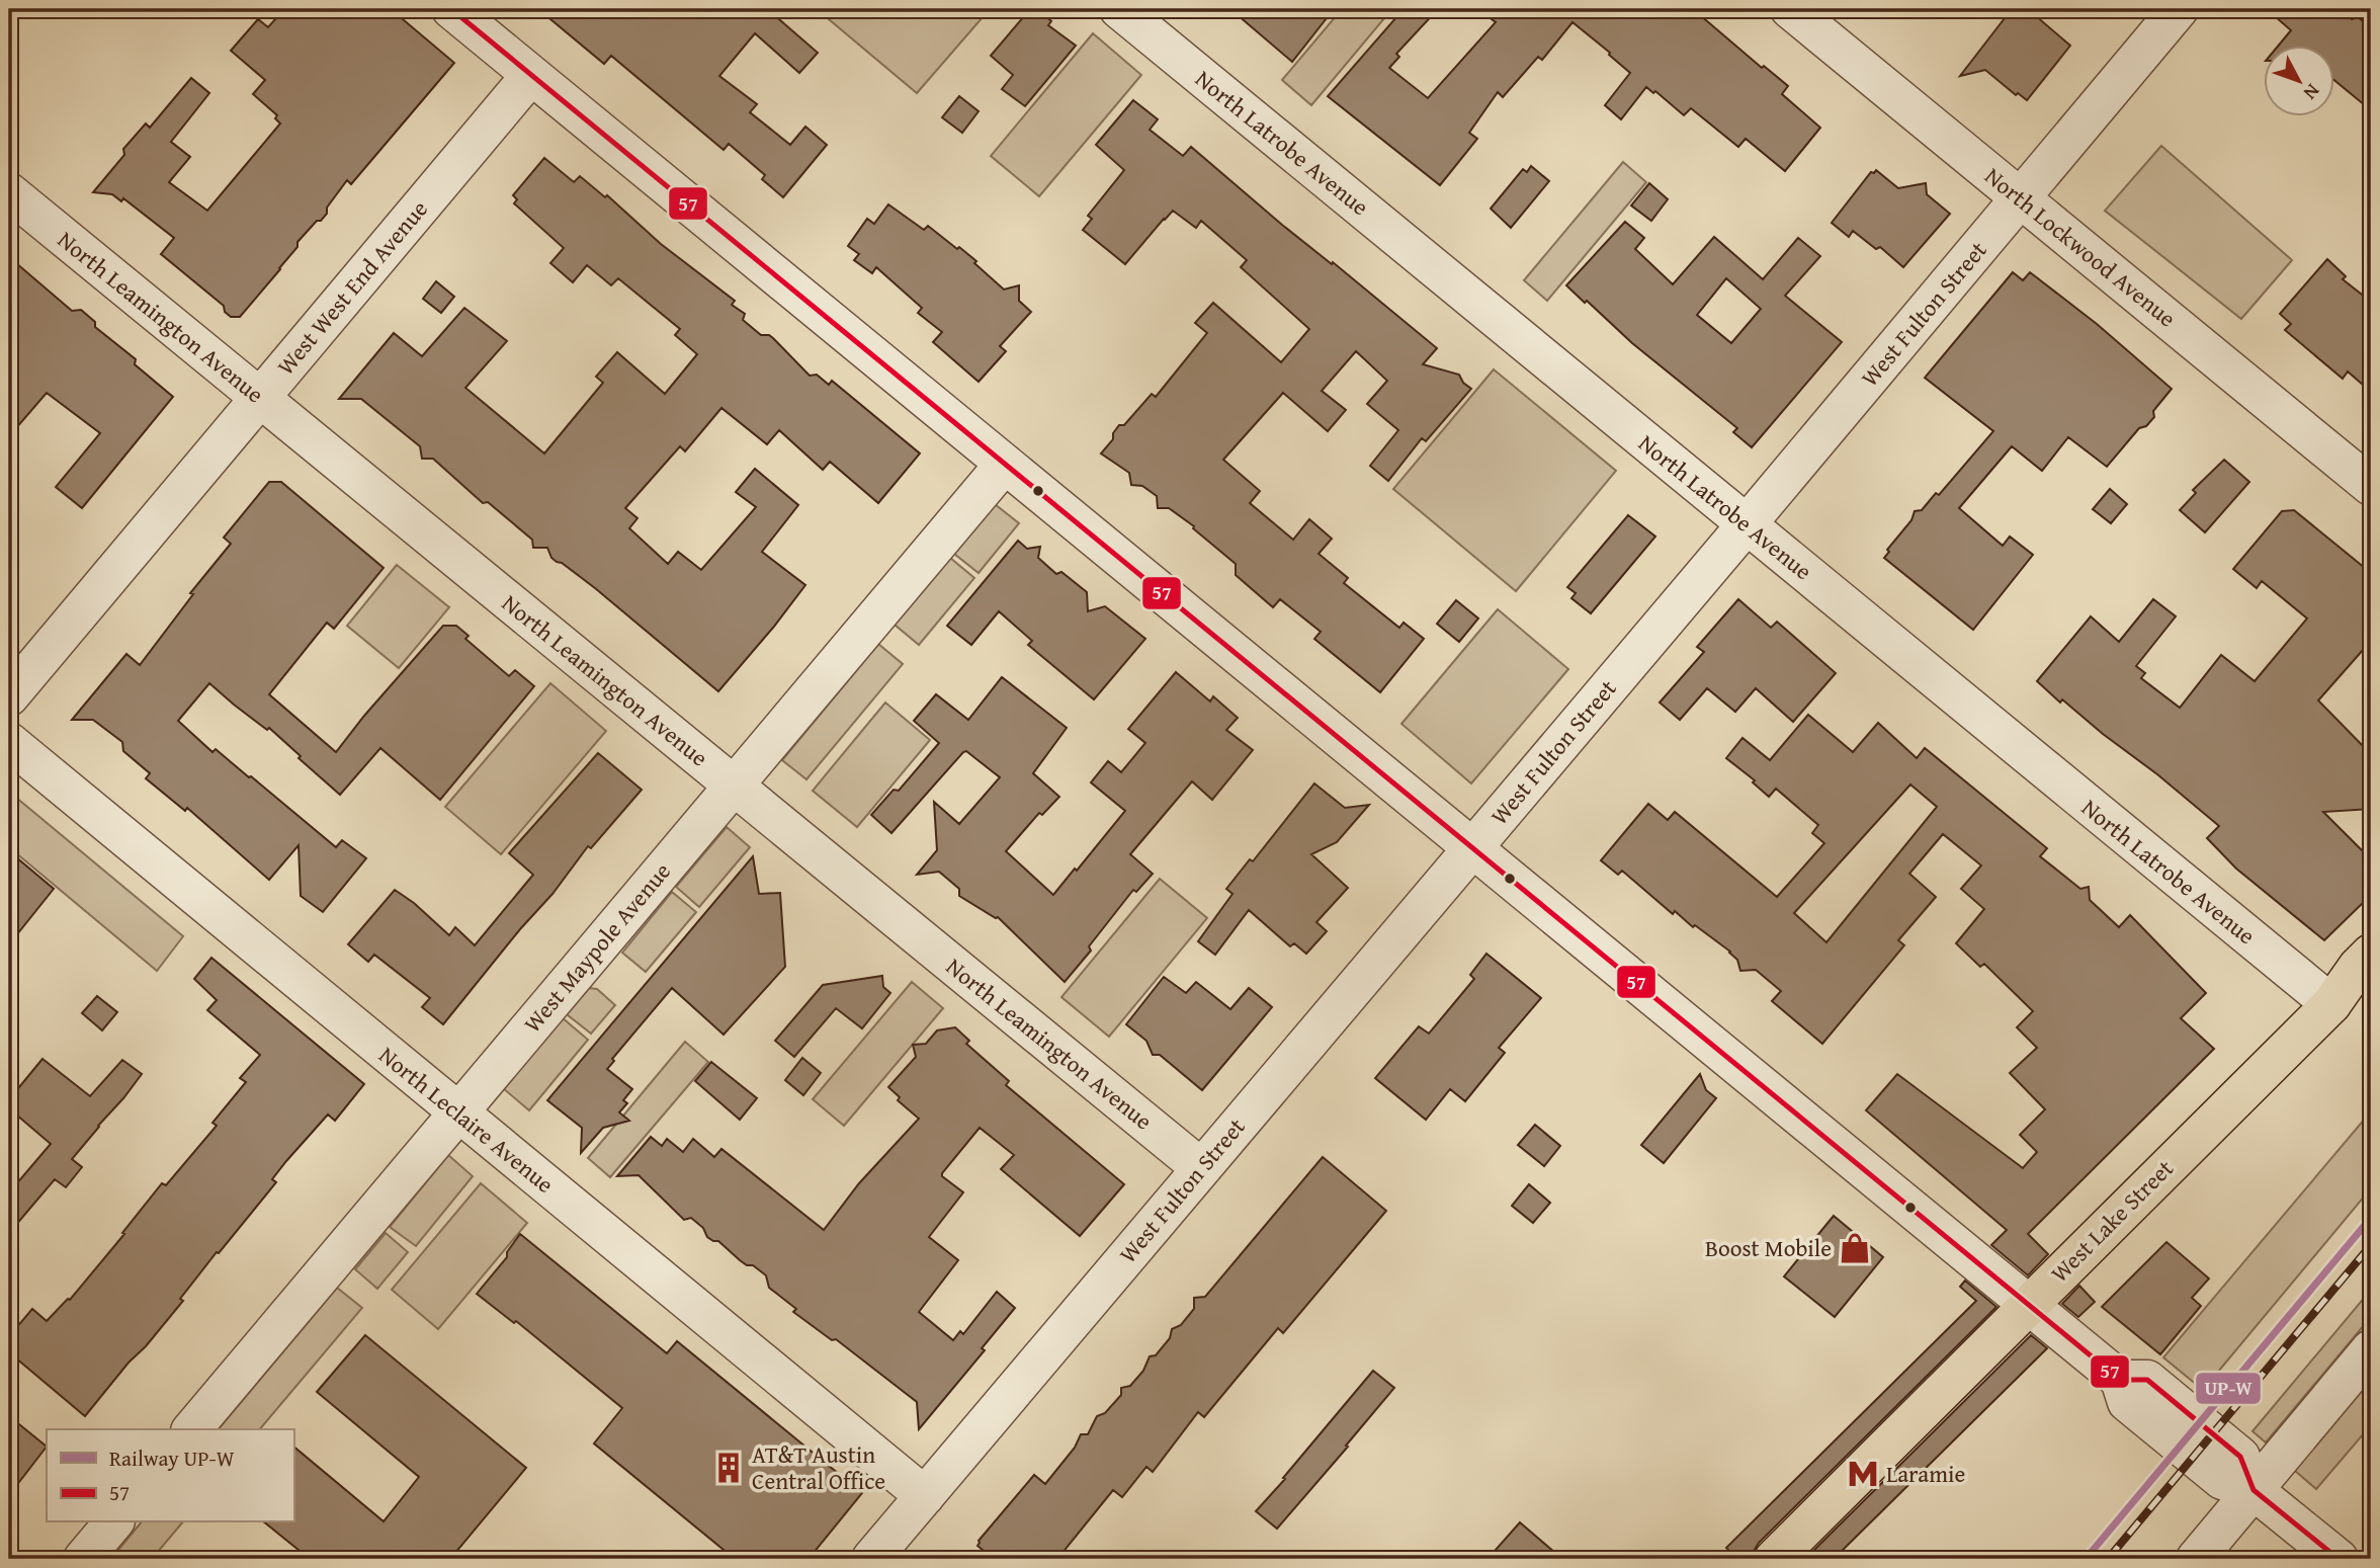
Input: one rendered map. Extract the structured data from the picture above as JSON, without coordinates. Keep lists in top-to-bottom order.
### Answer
{
  "streets": {
    "main road": ["West Lake Street"],
    "street": [
      "North Latrobe Avenue",
      "North Lockwood Avenue",
      "West West End Avenue",
      "West Fulton Street",
      "North Leamington Avenue",
      "West Maypole Avenue",
      "North Leclaire Avenue"
    ]
  },
  "crossings": [
    ["North Latrobe Avenue", "West Fulton Street"],
    ["North Latrobe Avenue", "West Lake Street"],
    ["North Lockwood Avenue", "West Fulton Street"],
    ["West West End Avenue", "North Leamington Avenue"],
    ["West Fulton Street", "North Leamington Avenue"],
    ["West Fulton Street", "North Leclaire Avenue"],
    ["North Leamington Avenue", "West Maypole Avenue"],
    ["West Maypole Avenue", "North Leclaire Avenue"]
  ],
  "places": {
    "shop": ["Boost Mobile"],
    "building": ["AT&T Austin Central Office"],
    "metro station": ["Laramie"]
  },
  "lines": ["transit line 57", "rail line UP-W"],
  "legend": ["Railway UP-W", "57"],
  "north": "bottom right"
}
